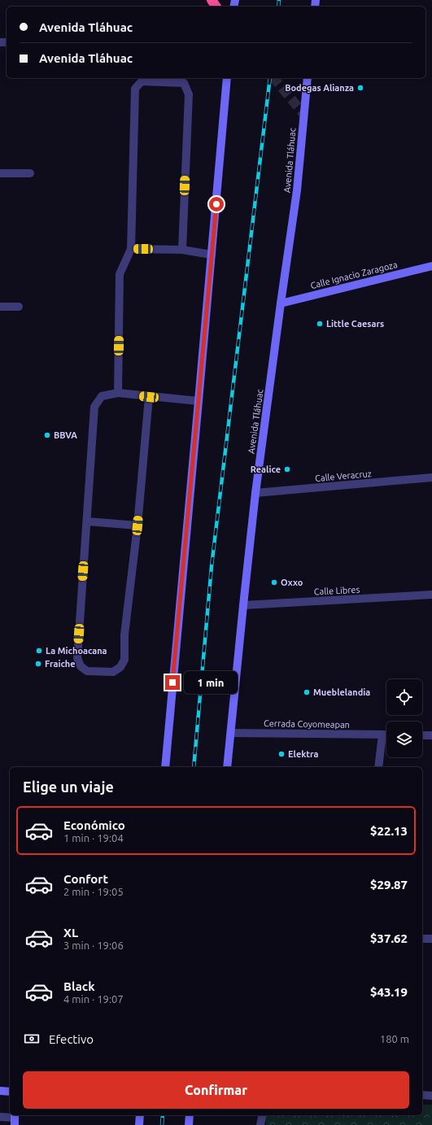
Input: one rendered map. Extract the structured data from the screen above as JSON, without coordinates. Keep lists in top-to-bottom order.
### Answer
{
  "streets": {
    "main road": ["Avenida Tláhuac", "Calle Ignacio Zaragoza"],
    "street": ["Calle Veracruz", "Calle Libres", "Cerrada Coyomeapan"]
  },
  "crossings": [
    ["Avenida Tláhuac", "Calle Ignacio Zaragoza"],
    ["Avenida Tláhuac", "Calle Veracruz"],
    ["Avenida Tláhuac", "Calle Libres"],
    ["Avenida Tláhuac", "Cerrada Coyomeapan"]
  ],
  "places": [
    "Bodegas Alianza",
    "Little Caesars",
    "BBVA",
    "Realice",
    "Oxxo",
    "La Michoacana",
    "Fraiche",
    "Mueblelandia",
    "Elektra"
  ],
  "page": {
    "banner": ["Avenida Tláhuac", "Avenida Tláhuac"],
    "bubble": "1 min",
    "heading": "Elige un viaje",
    "list": [
      {
        "name": "Económico",
        "note": "1 min · 19:04",
        "value": "$22.13"
      },
      {
        "name": "Confort",
        "note": "2 min · 19:05",
        "value": "$29.87"
      },
      {
        "name": "XL",
        "note": "3 min · 19:06",
        "value": "$37.62"
      },
      {
        "name": "Black",
        "note": "4 min · 19:07",
        "value": "$43.19"
      }
    ],
    "pay": ["Efectivo", "180 m"],
    "buttons": "Confirmar"
  }
}
